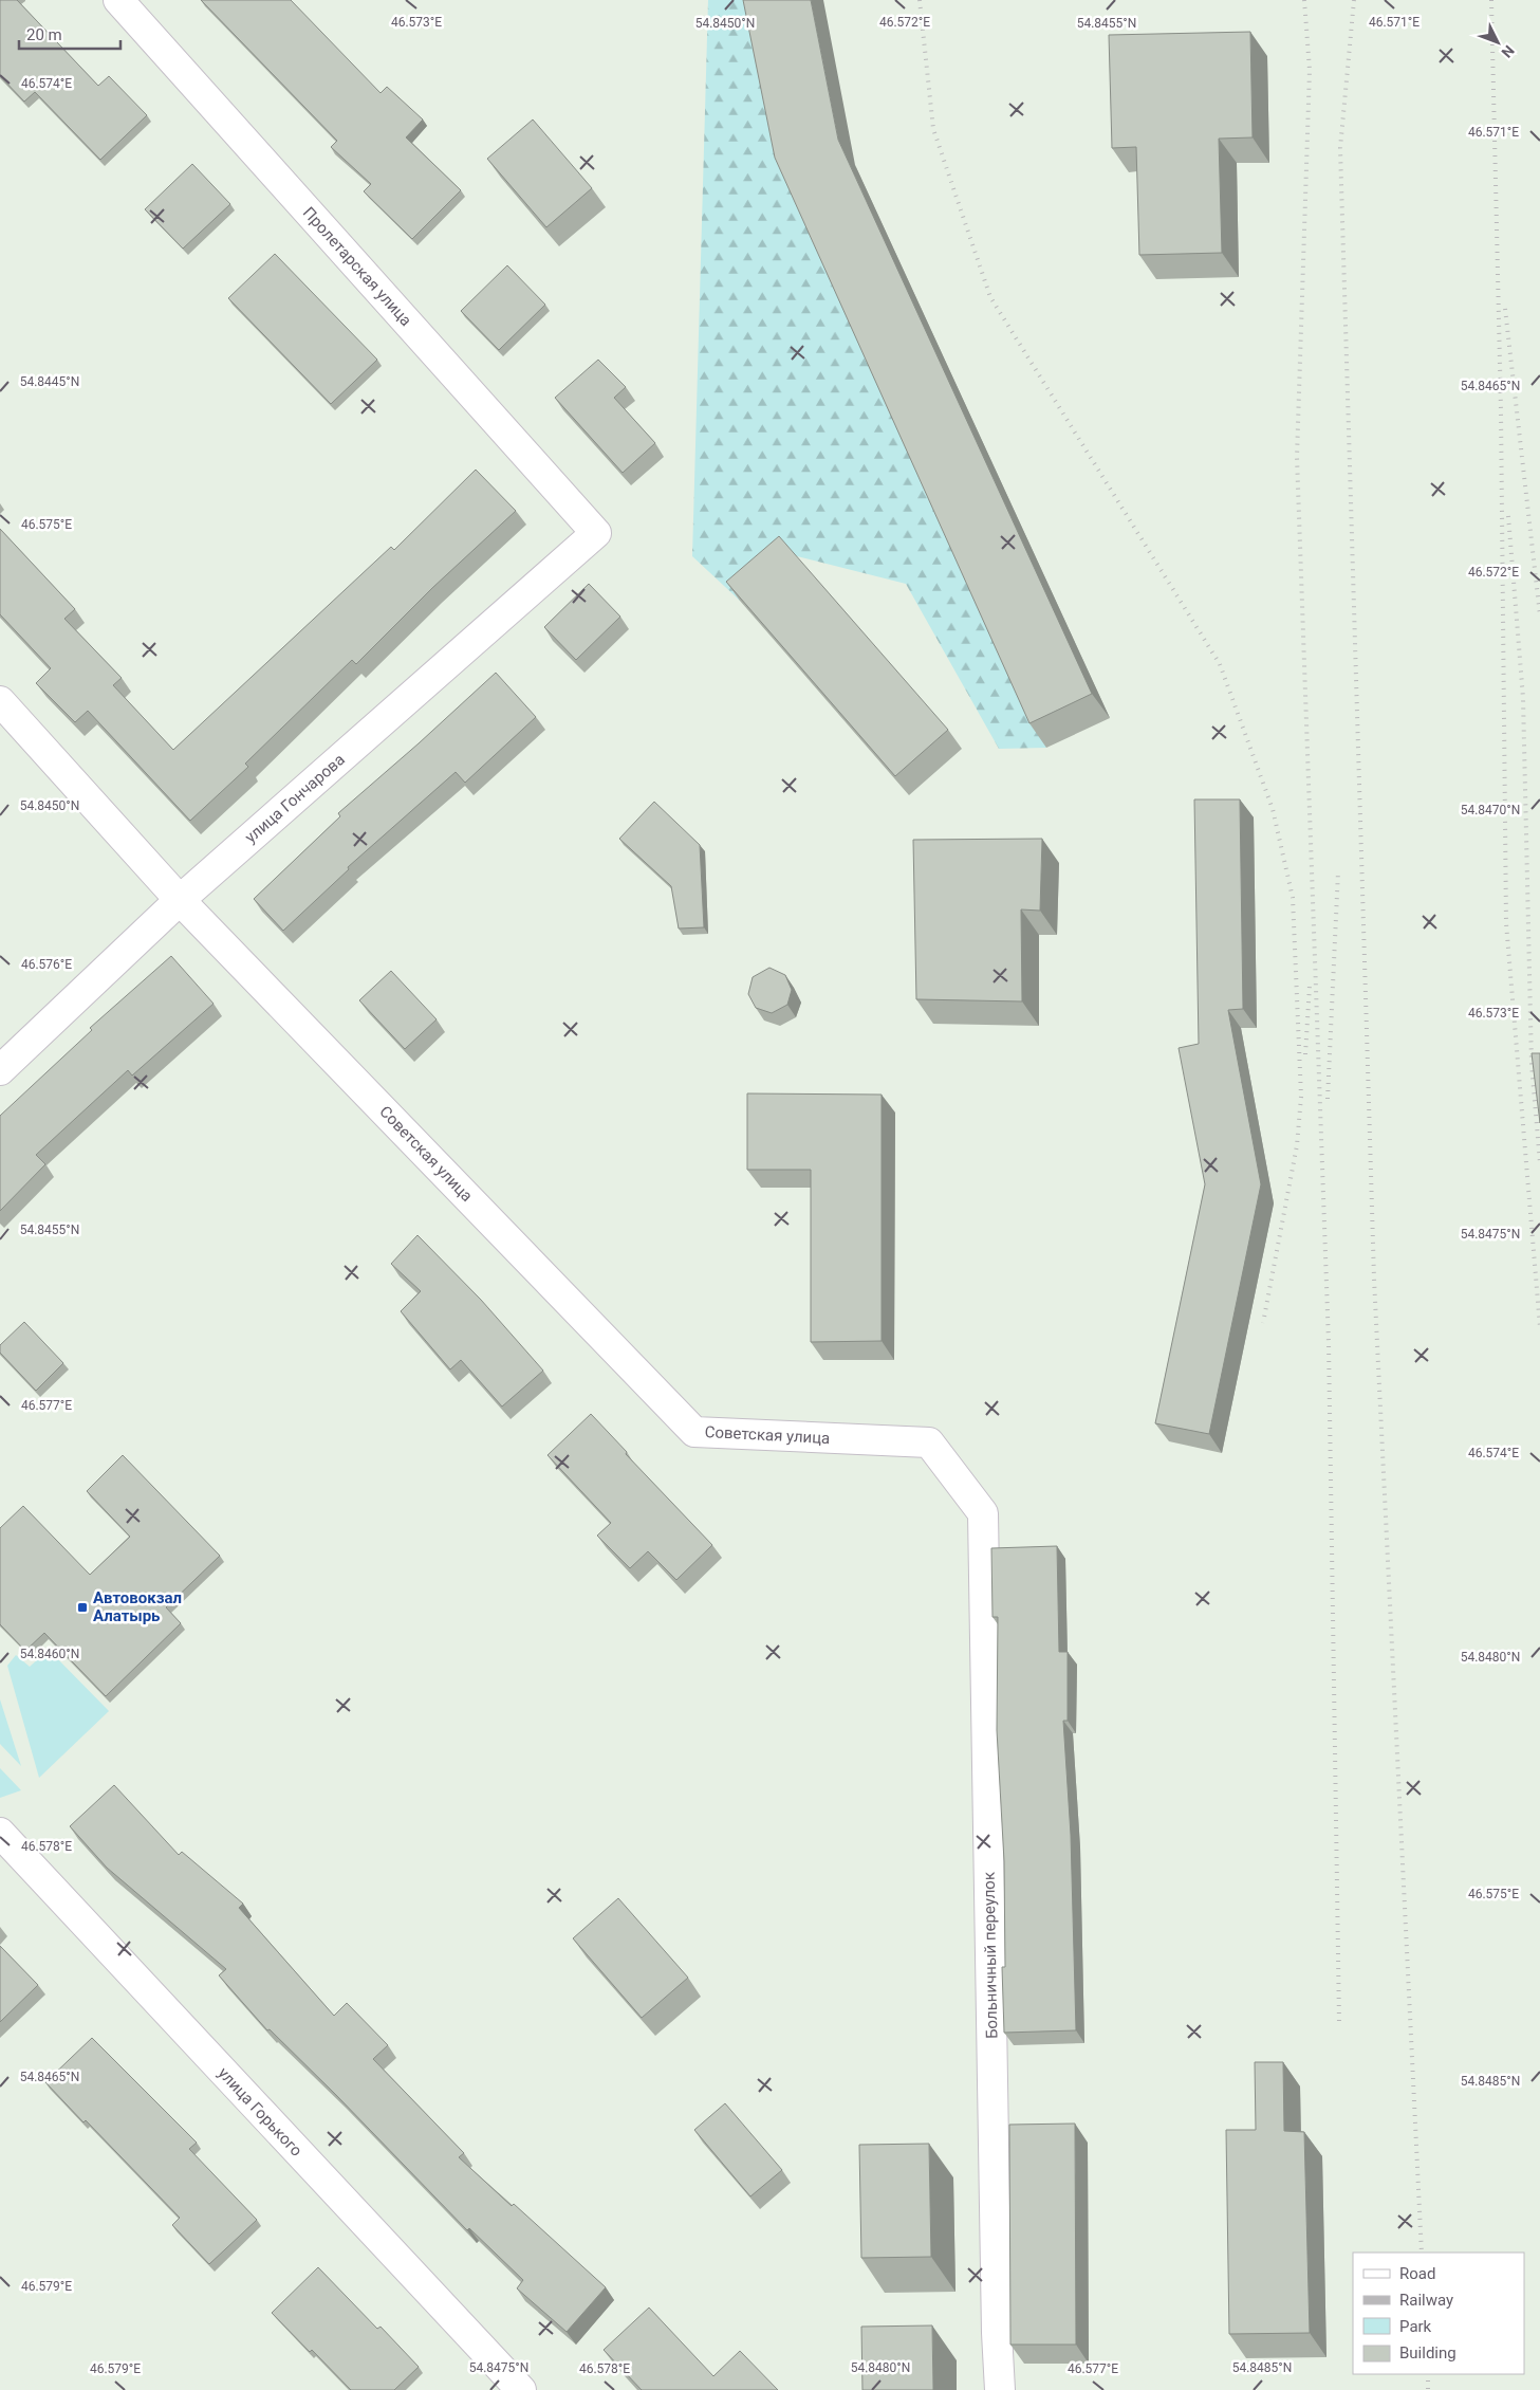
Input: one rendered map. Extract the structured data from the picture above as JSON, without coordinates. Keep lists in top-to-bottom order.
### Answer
{
  "streets": {
    "street": [
      "Пролетарская улица",
      "улица Гончарова",
      "Советская улица",
      "Больничный переулок",
      "улица Горького"
    ]
  },
  "crossings": [
    ["Пролетарская улица", "улица Гончарова"],
    ["улица Гончарова", "Советская улица"],
    ["Советская улица", "Больничный переулок"]
  ],
  "places": {
    "transit": ["Автовокзал Алатырь"]
  },
  "legend": [
    "Road",
    "Railway",
    "Park",
    "Building"
  ],
  "scale_bar": "20 m",
  "north": "bottom right",
  "coordinates": [
    "46.572°E",
    "46.573°E",
    "46.571°E",
    "54.8450°N",
    "54.8455°N",
    "46.574°E",
    "54.8445°N",
    "54.8465°N",
    "46.575°E",
    "54.8470°N",
    "46.576°E",
    "54.8475°N",
    "46.577°E",
    "54.8460°N",
    "54.8480°N",
    "46.578°E",
    "54.8485°N",
    "46.579°E"
  ]
}
